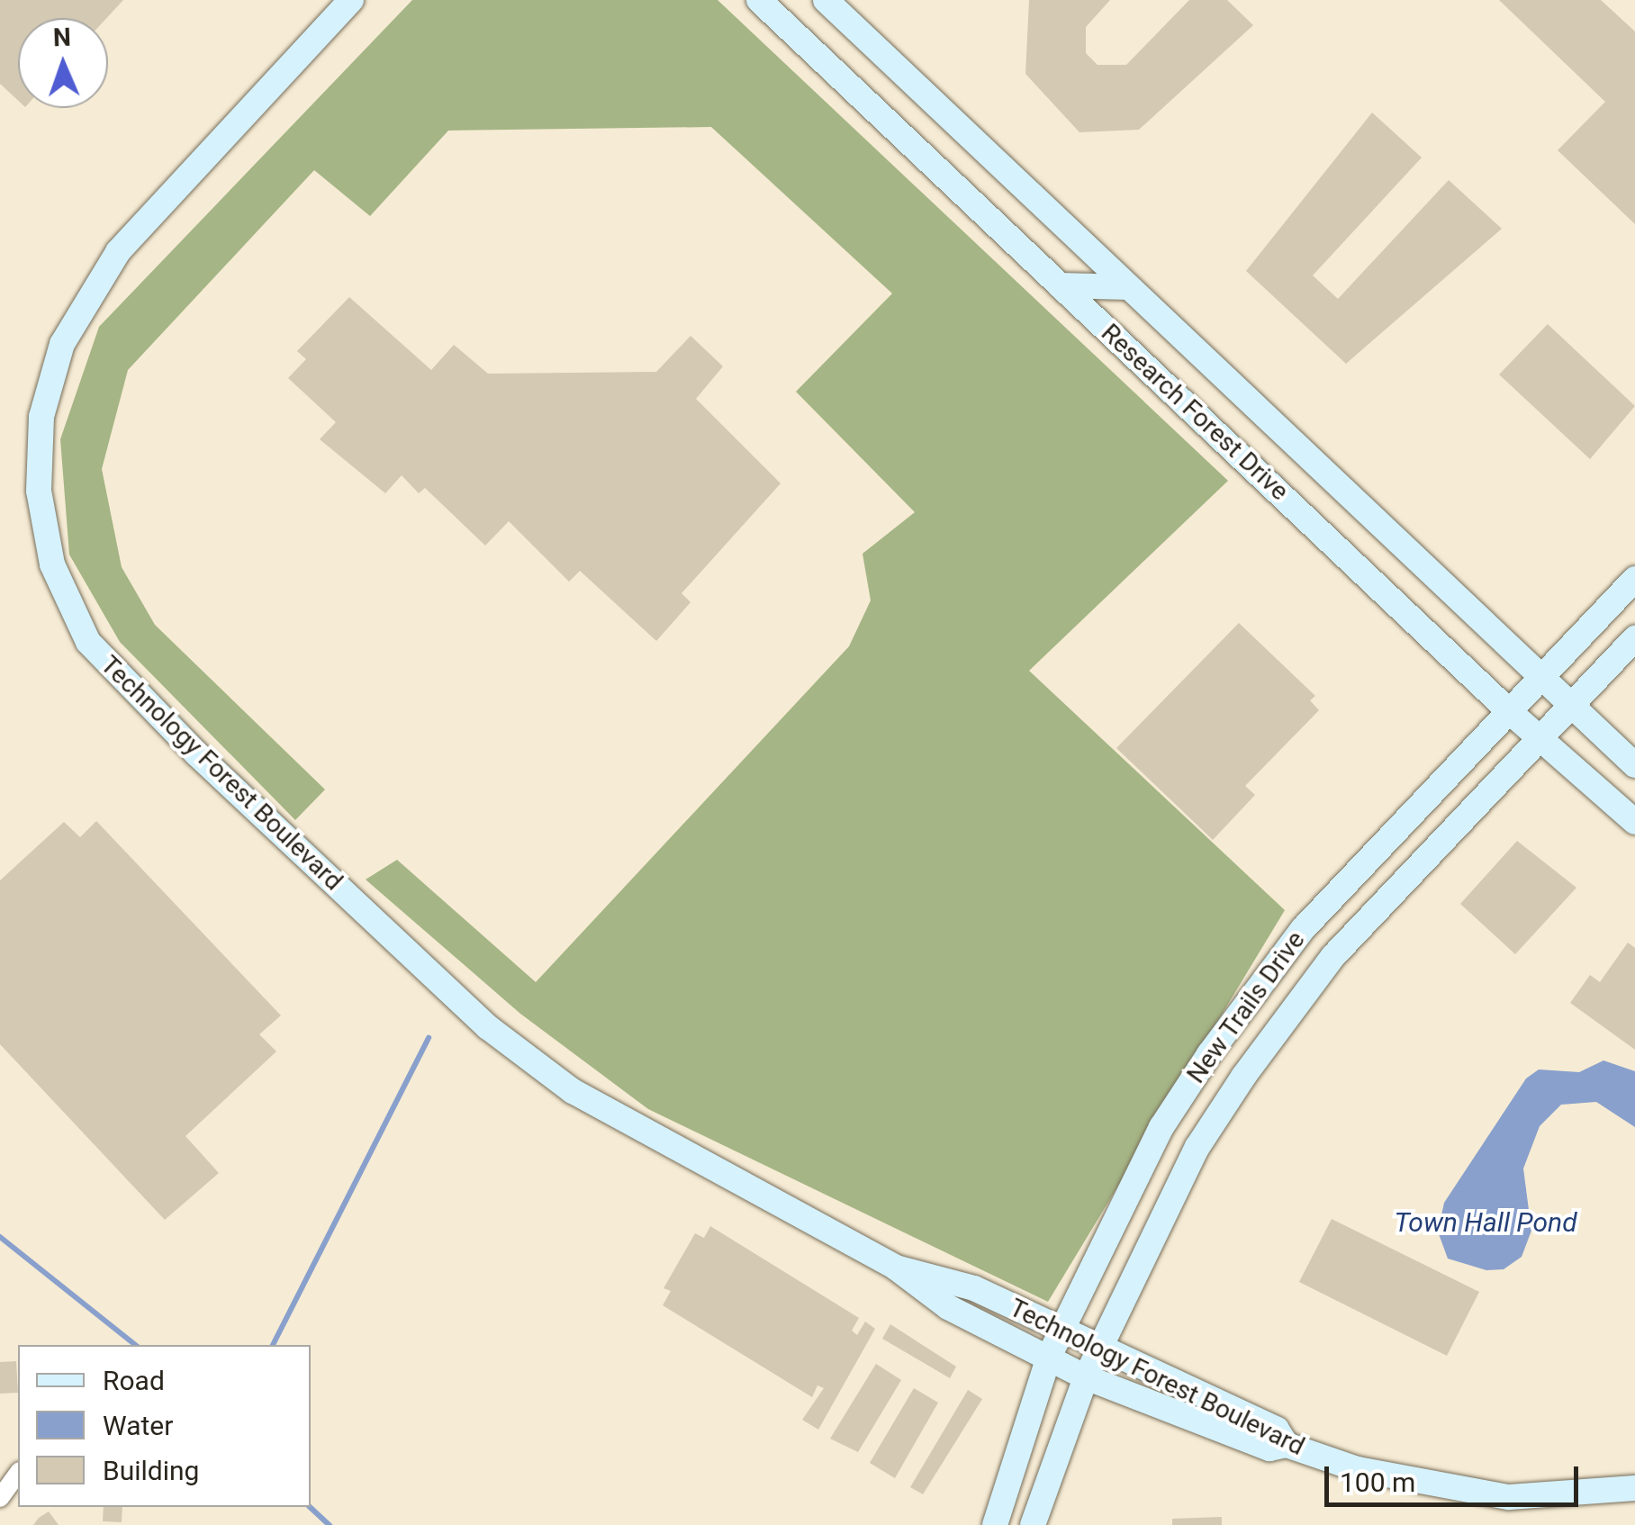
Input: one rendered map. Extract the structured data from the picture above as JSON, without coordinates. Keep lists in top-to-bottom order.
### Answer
{
  "streets": {
    "street": ["Research Forest Drive", "Technology Forest Boulevard", "New Trails Drive"]
  },
  "crossings": [
    ["Research Forest Drive", "New Trails Drive"],
    ["Technology Forest Boulevard", "New Trails Drive"]
  ],
  "water": ["Town Hall Pond"],
  "legend": ["Road", "Water", "Building"],
  "scale_bar": "100 m",
  "north": "top"
}
